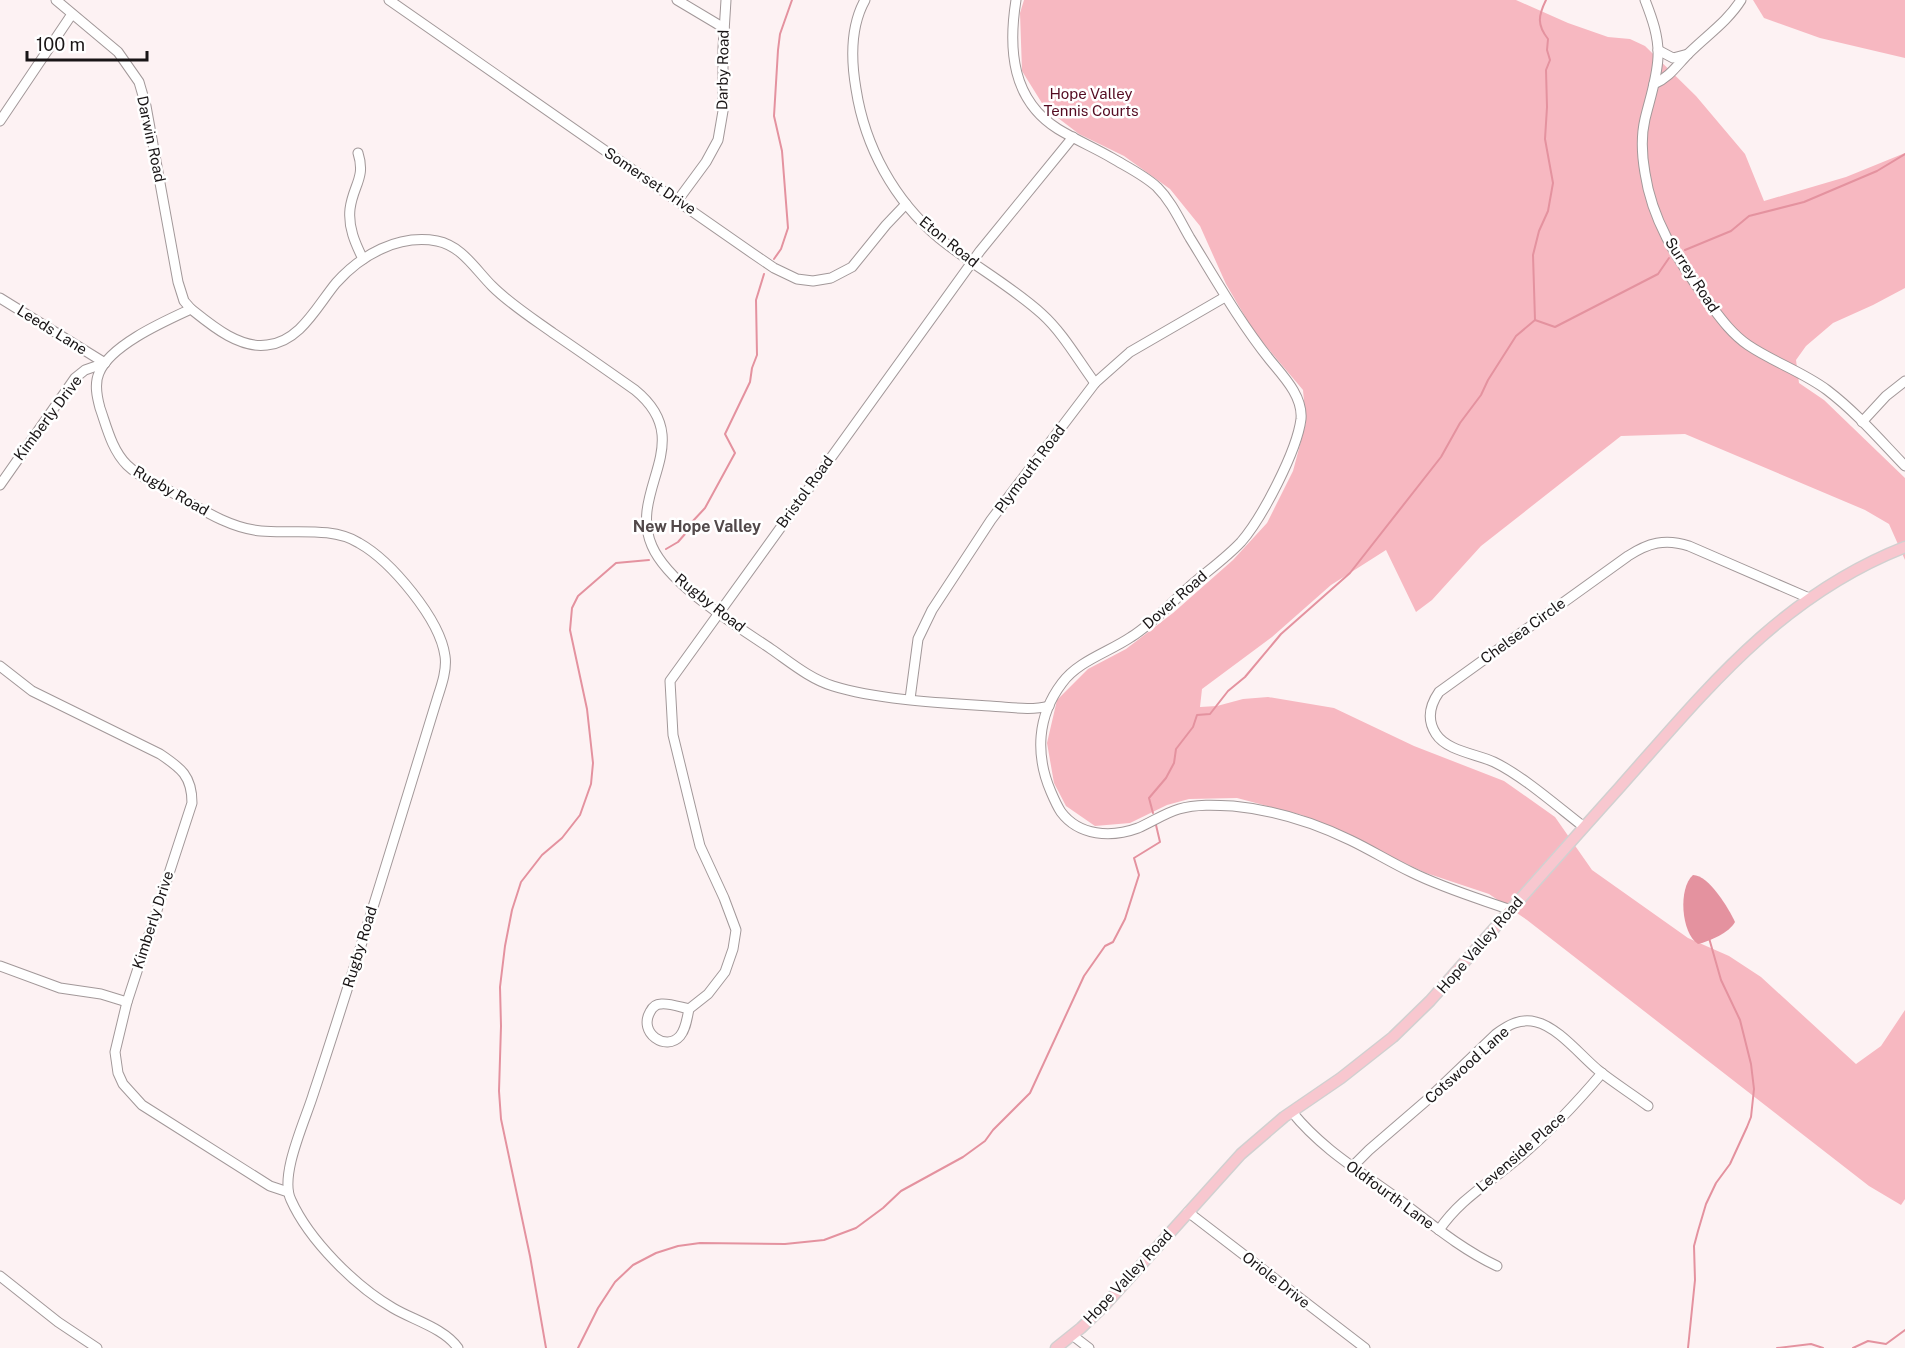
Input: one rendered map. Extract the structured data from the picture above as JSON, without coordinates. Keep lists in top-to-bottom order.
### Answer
{
  "streets": {
    "main road": ["Hope Valley Road"],
    "street": [
      "Darby Road",
      "Darwin Road",
      "Somerset Drive",
      "Eton Road",
      "Surrey Road",
      "Leeds Lane",
      "Kimberly Drive",
      "Plymouth Road",
      "Rugby Road",
      "Bristol Road",
      "Dover Road",
      "Chelsea Circle",
      "Cotswood Lane",
      "Levenside Place",
      "Oldfourth Lane",
      "Oriole Drive"
    ]
  },
  "crossings": [
    ["Darby Road", "Somerset Drive"],
    ["Darwin Road", "Rugby Road"],
    ["Somerset Drive", "Eton Road"],
    ["Eton Road", "Plymouth Road"],
    ["Eton Road", "Bristol Road"],
    ["Leeds Lane", "Kimberly Drive"],
    ["Leeds Lane", "Rugby Road"],
    ["Kimberly Drive", "Rugby Road"],
    ["Plymouth Road", "Rugby Road"],
    ["Plymouth Road", "Dover Road"],
    ["Rugby Road", "Bristol Road"],
    ["Rugby Road", "Dover Road"],
    ["Bristol Road", "Dover Road"],
    ["Dover Road", "Hope Valley Road"],
    ["Chelsea Circle", "Hope Valley Road"],
    ["Hope Valley Road", "Oldfourth Lane"],
    ["Hope Valley Road", "Oriole Drive"],
    ["Cotswood Lane", "Levenside Place"],
    ["Cotswood Lane", "Oldfourth Lane"],
    ["Levenside Place", "Oldfourth Lane"]
  ],
  "districts": ["New Hope Valley"],
  "parks": ["Hope Valley Tennis Courts"],
  "scale_bar": "100 m"
}
